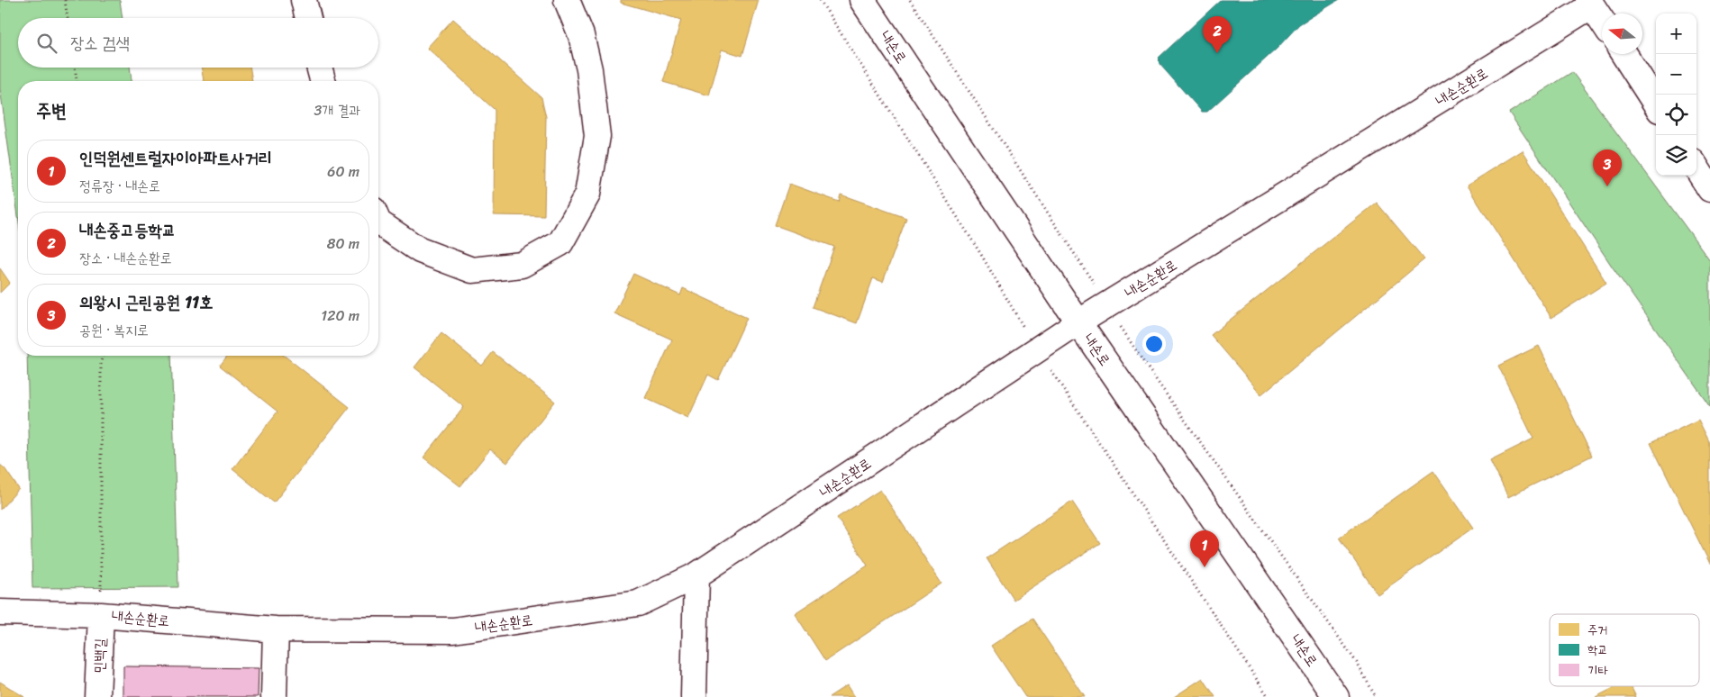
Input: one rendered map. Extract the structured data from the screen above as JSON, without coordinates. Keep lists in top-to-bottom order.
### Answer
{
  "streets": {
    "street": ["내손로", "내손순환로", "민백길"]
  },
  "crossings": [
    ["내손로", "내손순환로"],
    ["내손순환로", "민백길"]
  ],
  "legend": ["주거", "학교", "기타"],
  "north": "left",
  "page": {
    "map_buttons": ["+", "−"],
    "pins": ["2", "3", "1"],
    "search": "장소 검색",
    "heading": ["주변", "3개 결과"],
    "list": [
      {
        "mark": "1",
        "name": "인덕원센트럴자이아파트사거리",
        "note": "정류장 · 내손로",
        "value": "60 m"
      },
      {
        "mark": "2",
        "name": "내손중고등학교",
        "note": "장소 · 내손순환로",
        "value": "80 m"
      },
      {
        "mark": "3",
        "name": "의왕시 근린공원 11호",
        "note": "공원 · 복지로",
        "value": "120 m"
      }
    ]
  }
}
